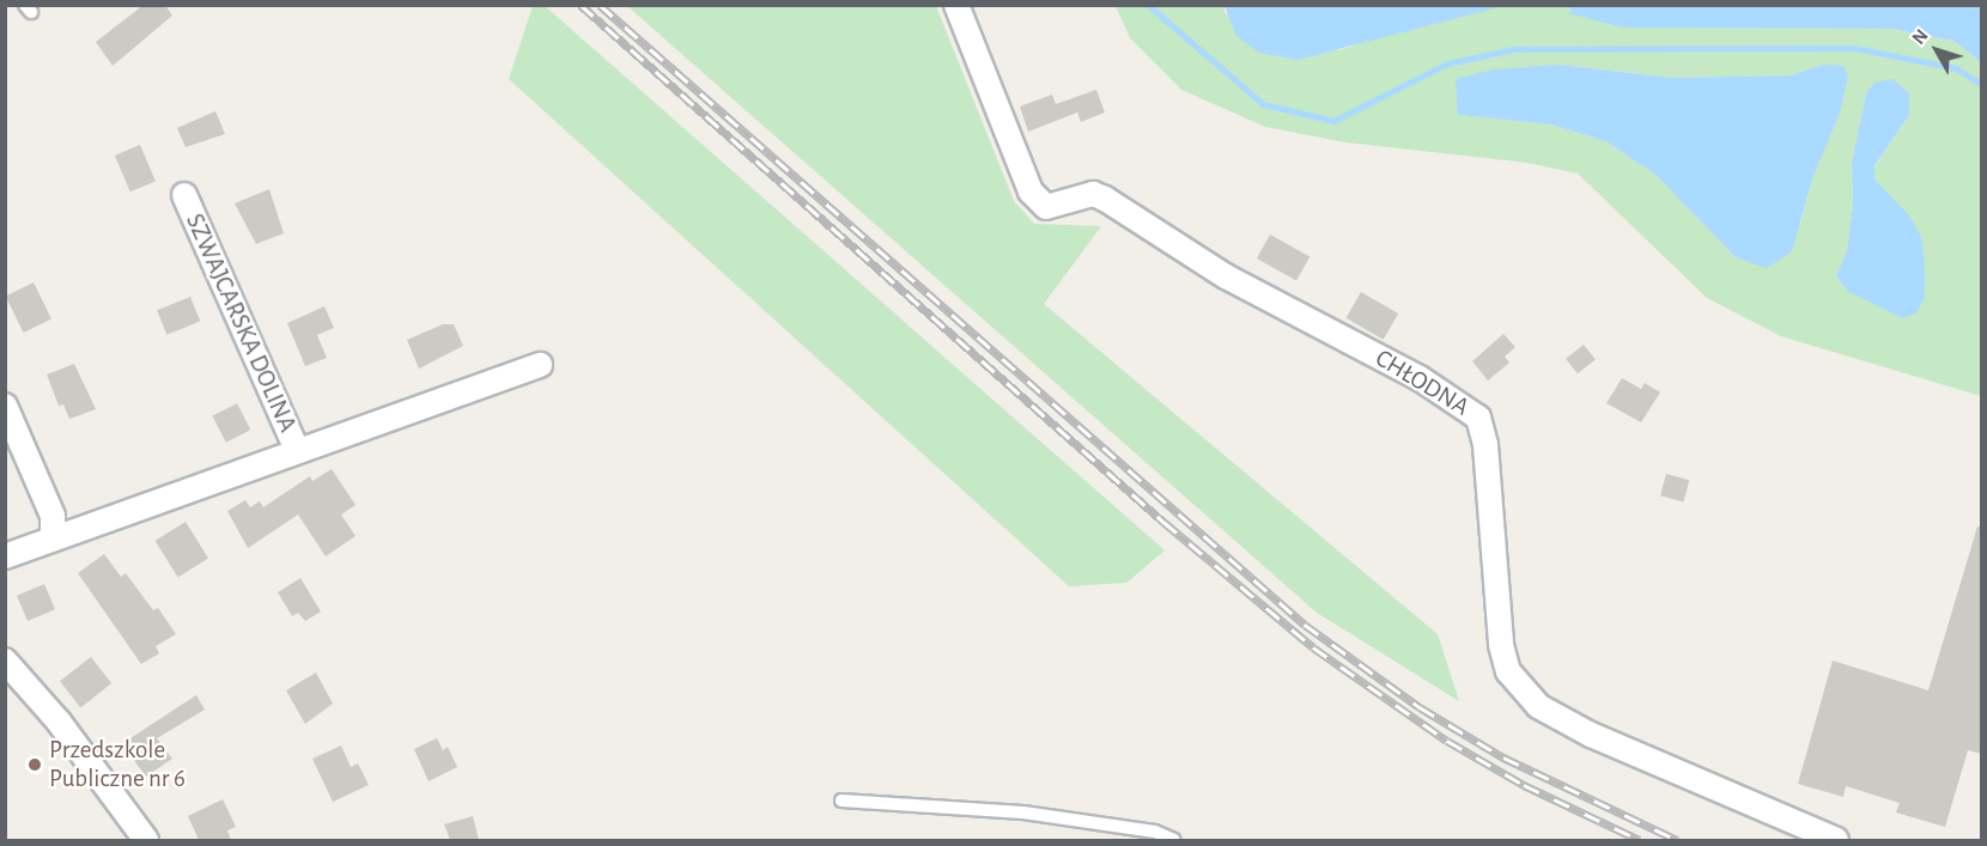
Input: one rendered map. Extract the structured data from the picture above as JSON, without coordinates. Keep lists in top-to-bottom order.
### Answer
{
  "streets": {
    "street": ["SZWAJCARSKA DOLINA", "CHŁODNA"]
  },
  "places": ["Przedszkole Publiczne nr 6"],
  "north": "top left"
}
